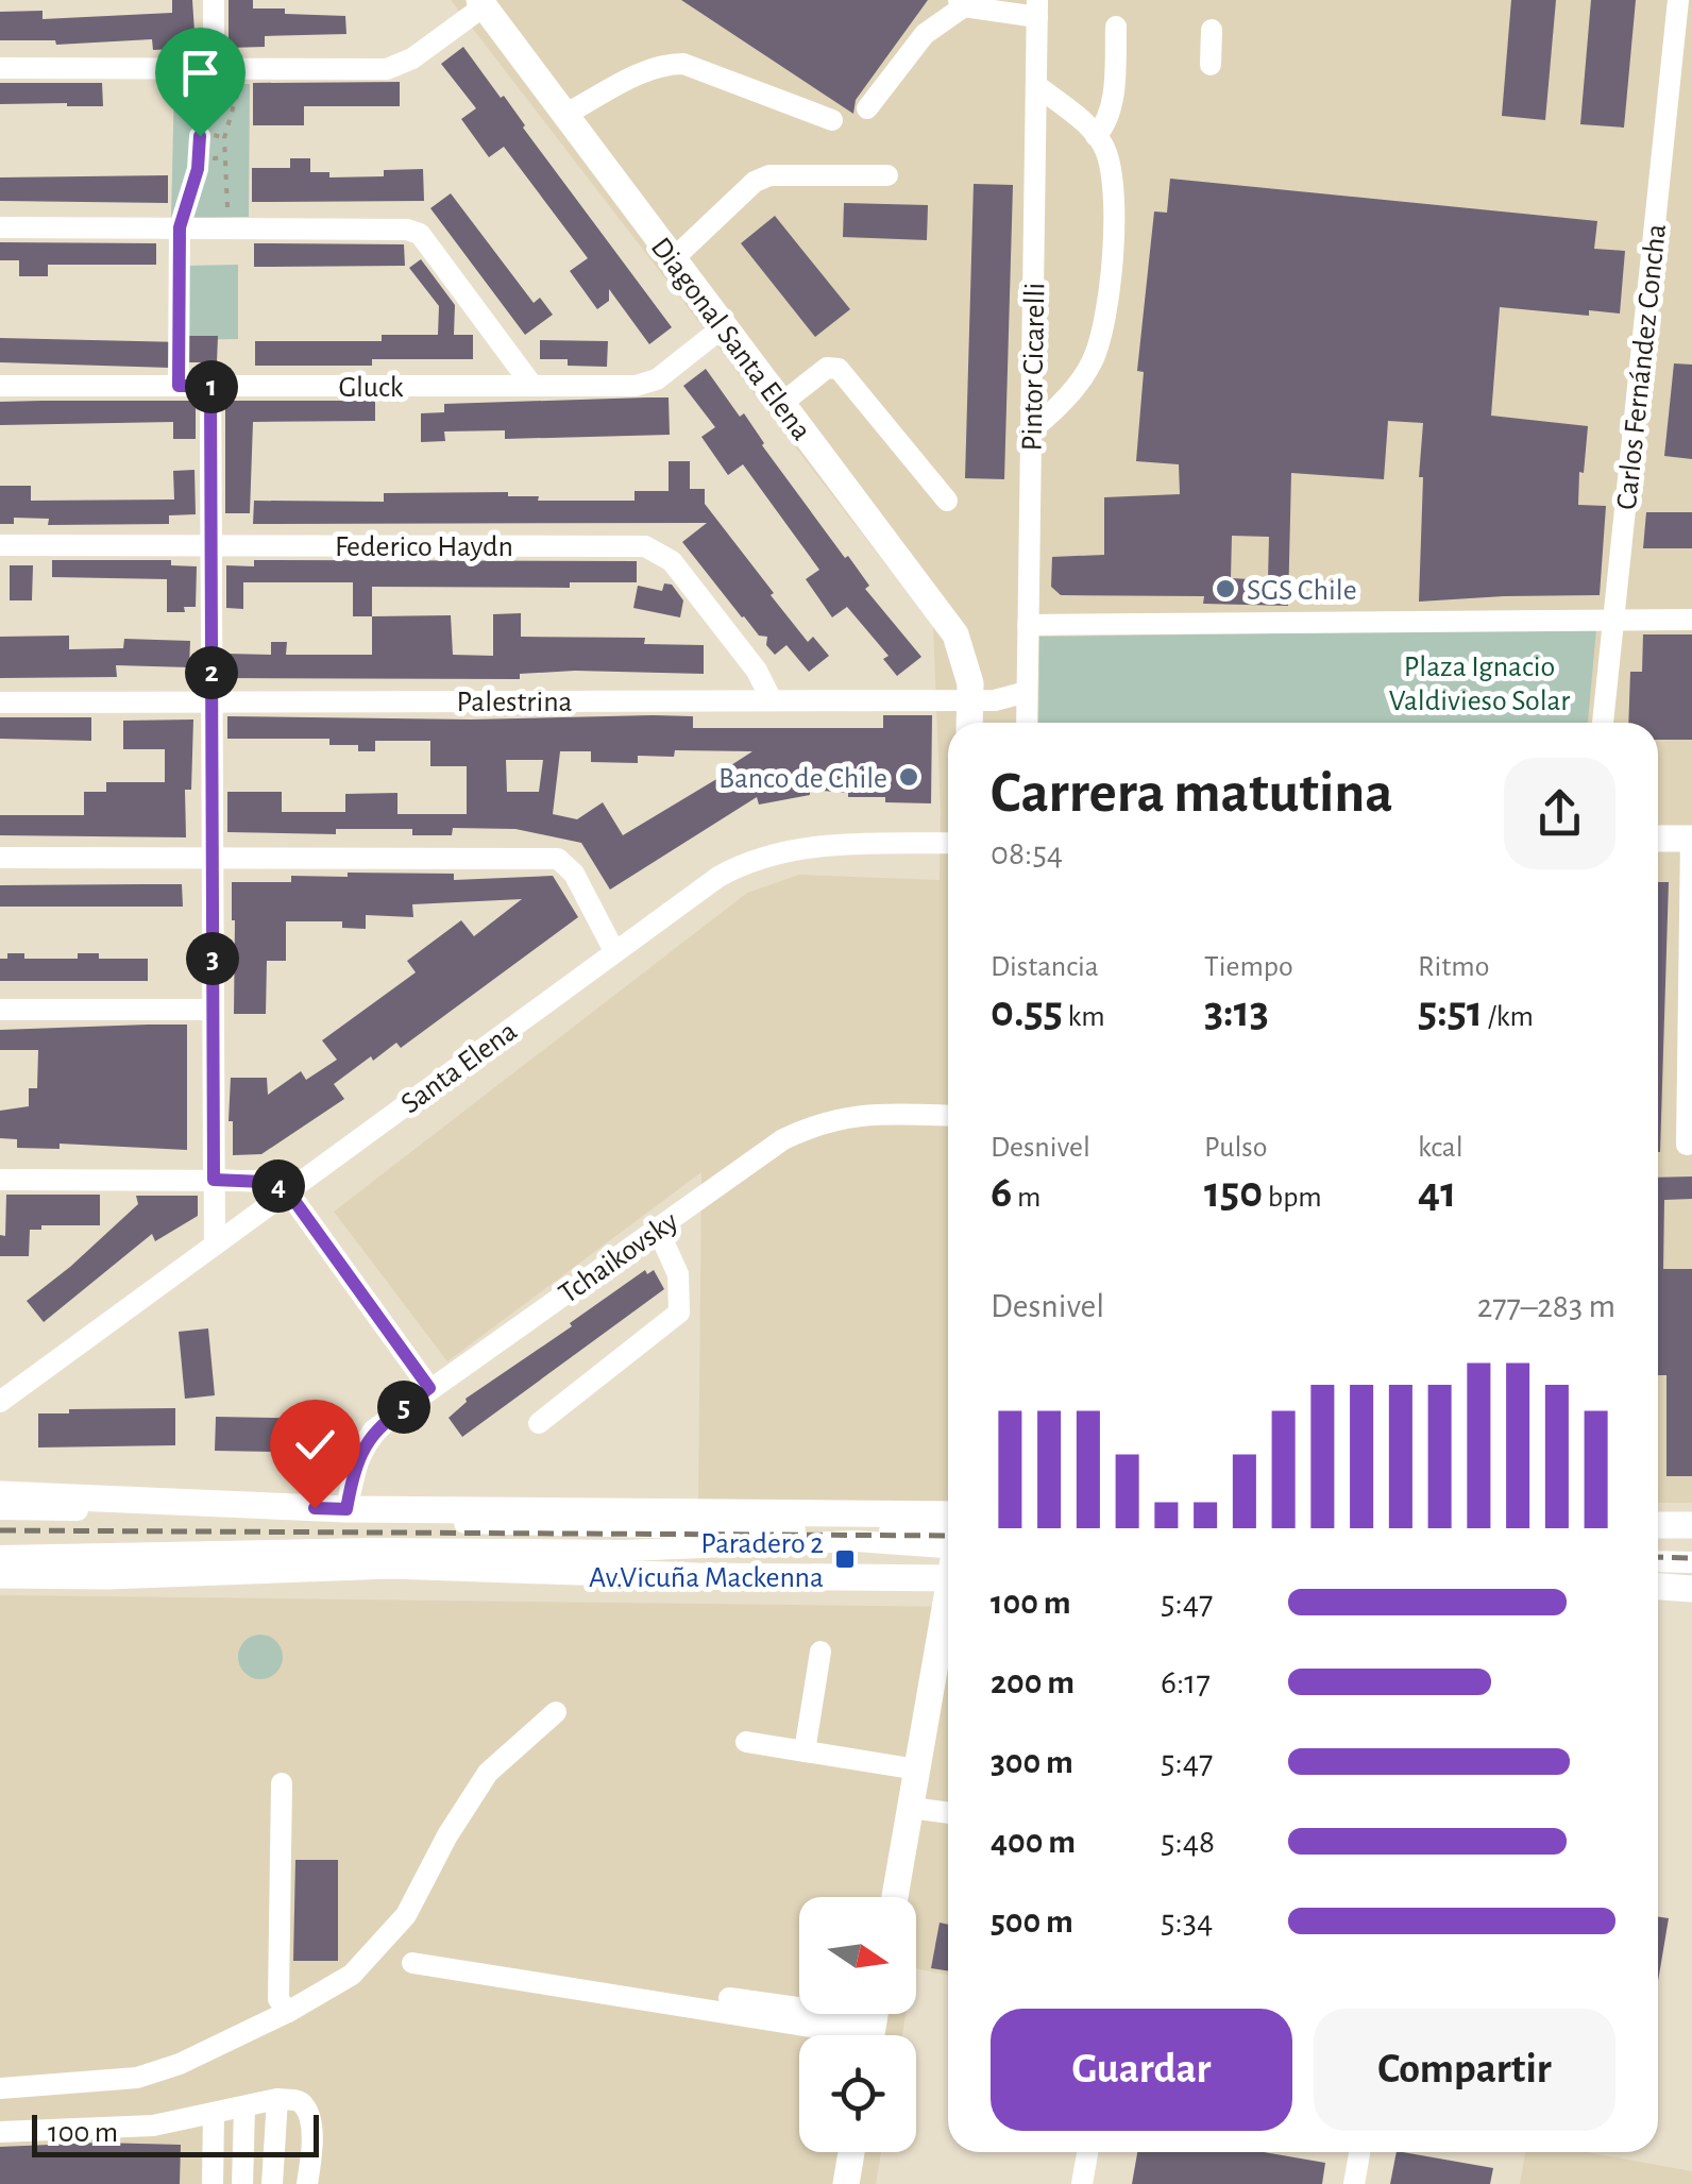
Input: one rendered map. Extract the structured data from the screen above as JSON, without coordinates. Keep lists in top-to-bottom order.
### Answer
{
  "streets": {
    "main road": ["Diagonal Santa Elena"],
    "street": [
      "Pintor Cicarelli",
      "Carlos Fernández Concha",
      "Gluck",
      "Federico Haydn",
      "Palestrina",
      "Santa Elena",
      "Tchaikovsky"
    ]
  },
  "crossings": [
    ["Diagonal Santa Elena", "Gluck"],
    ["Diagonal Santa Elena", "Palestrina"],
    ["Pintor Cicarelli", "Palestrina"],
    ["Federico Haydn", "Palestrina"]
  ],
  "parks": ["Plaza Ignacio Valdivieso Solar"],
  "places": {
    "other": ["SGS Chile", "Banco de Chile"],
    "transit": ["Paradero 2 Av.Vicuña Mackenna"]
  },
  "scale_bar": "100 m",
  "north": "right",
  "page": {
    "pins": [
      "1",
      "2",
      "3",
      "4",
      "5"
    ],
    "heading": ["Carrera matutina", "08:54"],
    "stats": [
      ["Distancia", "0.55 km"],
      ["Tiempo", "3:13"],
      ["Ritmo", "5:51 /km"],
      ["Desnivel", "6 m"],
      ["Pulso", "150 bpm"],
      ["kcal", "41"]
    ],
    "chart": ["Desnivel", "277–283 m"],
    "list": [
      {
        "name": "100 m",
        "note": "5:47"
      },
      {
        "name": "200 m",
        "note": "6:17"
      },
      {
        "name": "300 m",
        "note": "5:47"
      },
      {
        "name": "400 m",
        "note": "5:48"
      },
      {
        "name": "500 m",
        "note": "5:34"
      }
    ],
    "buttons": ["Guardar", "Compartir"],
    "scale": "100 m"
  }
}
